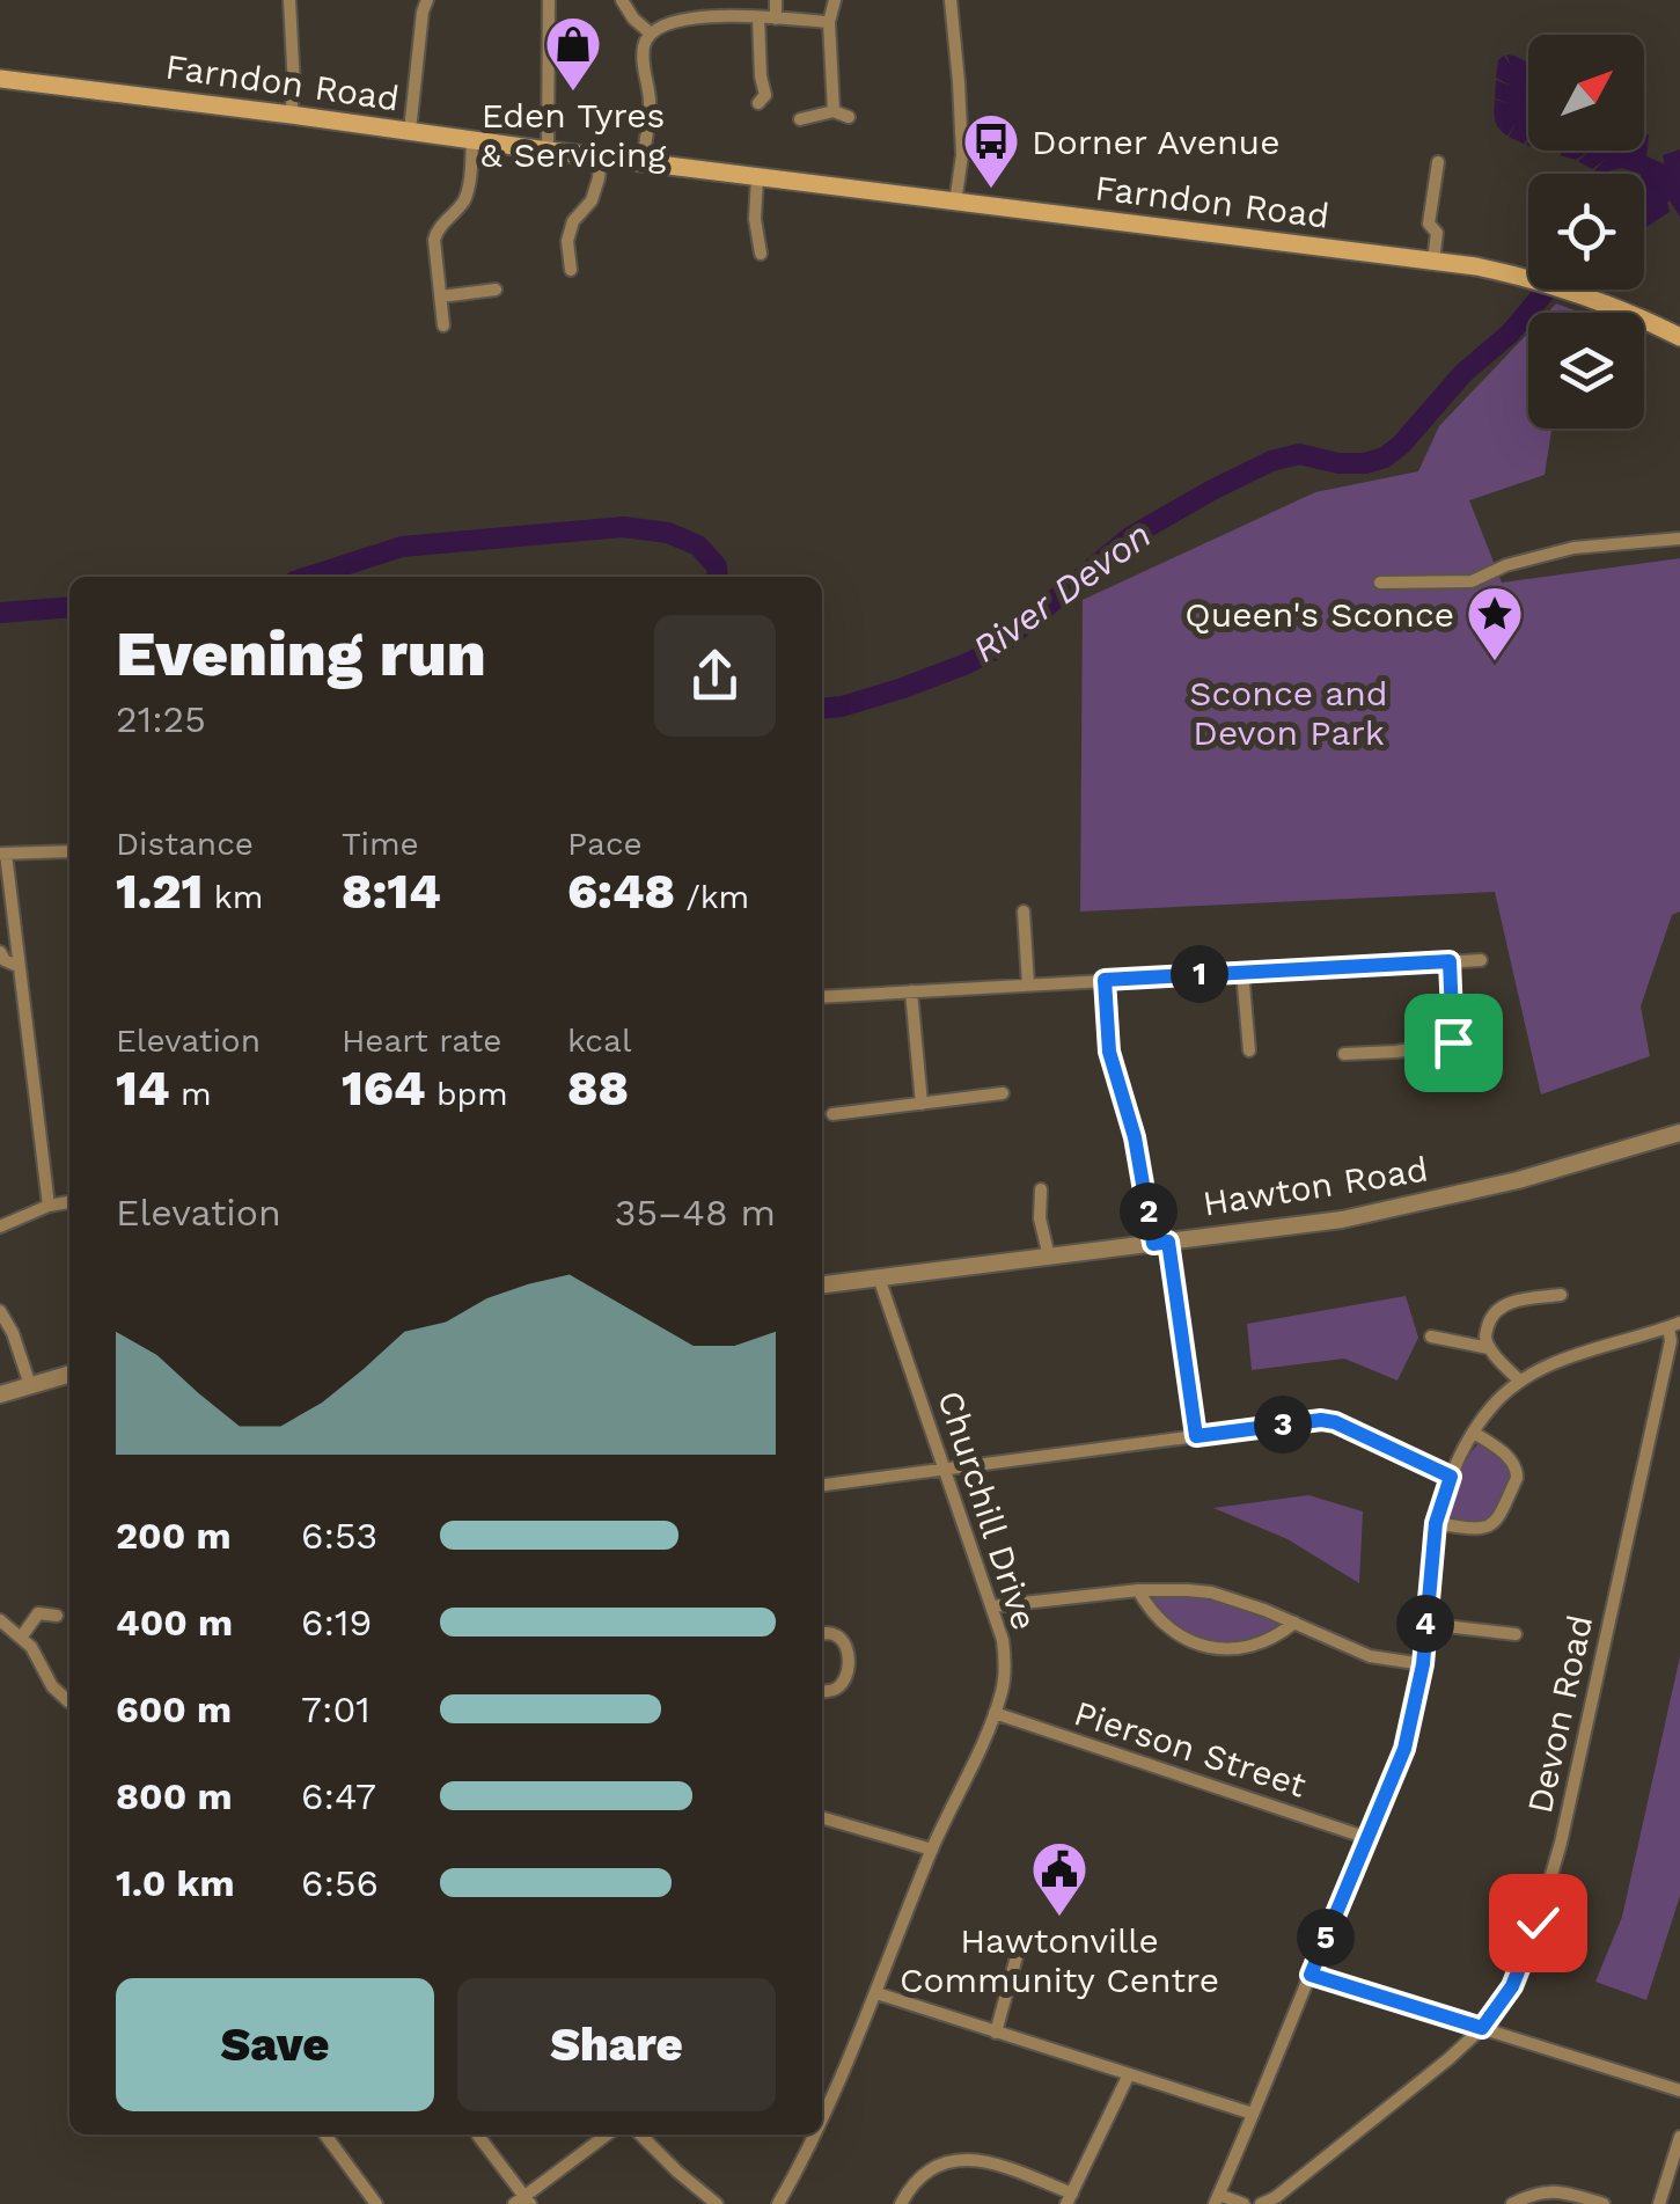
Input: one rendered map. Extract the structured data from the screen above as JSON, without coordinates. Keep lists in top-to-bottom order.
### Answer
{
  "streets": {
    "main road": ["Farndon Road"],
    "street": [
      "Hawton Road",
      "Churchill Drive",
      "Devon Road",
      "Pierson Street"
    ]
  },
  "crossings": [
    ["Hawton Road", "Churchill Drive"],
    ["Churchill Drive", "Pierson Street"]
  ],
  "water": ["River Devon"],
  "parks": ["Sconce and Devon Park"],
  "places": {
    "shop": ["Eden Tyres & Servicing"],
    "bus stop": ["Dorner Avenue"],
    "place": ["Queen's Sconce"],
    "public building": ["Hawtonville Community Centre"]
  },
  "north": "top right",
  "page": {
    "heading": ["Evening run", "21:25"],
    "stats": [
      ["Distance", "1.21 km"],
      ["Time", "8:14"],
      ["Pace", "6:48 /km"],
      ["Elevation", "14 m"],
      ["Heart rate", "164 bpm"],
      ["kcal", "88"]
    ],
    "pins": [
      "1",
      "2",
      "3",
      "4",
      "5"
    ],
    "chart": ["Elevation", "35–48 m"],
    "list": [
      {
        "name": "200 m",
        "note": "6:53"
      },
      {
        "name": "400 m",
        "note": "6:19"
      },
      {
        "name": "600 m",
        "note": "7:01"
      },
      {
        "name": "800 m",
        "note": "6:47"
      },
      {
        "name": "1.0 km",
        "note": "6:56"
      }
    ],
    "buttons": ["Save", "Share"]
  }
}
